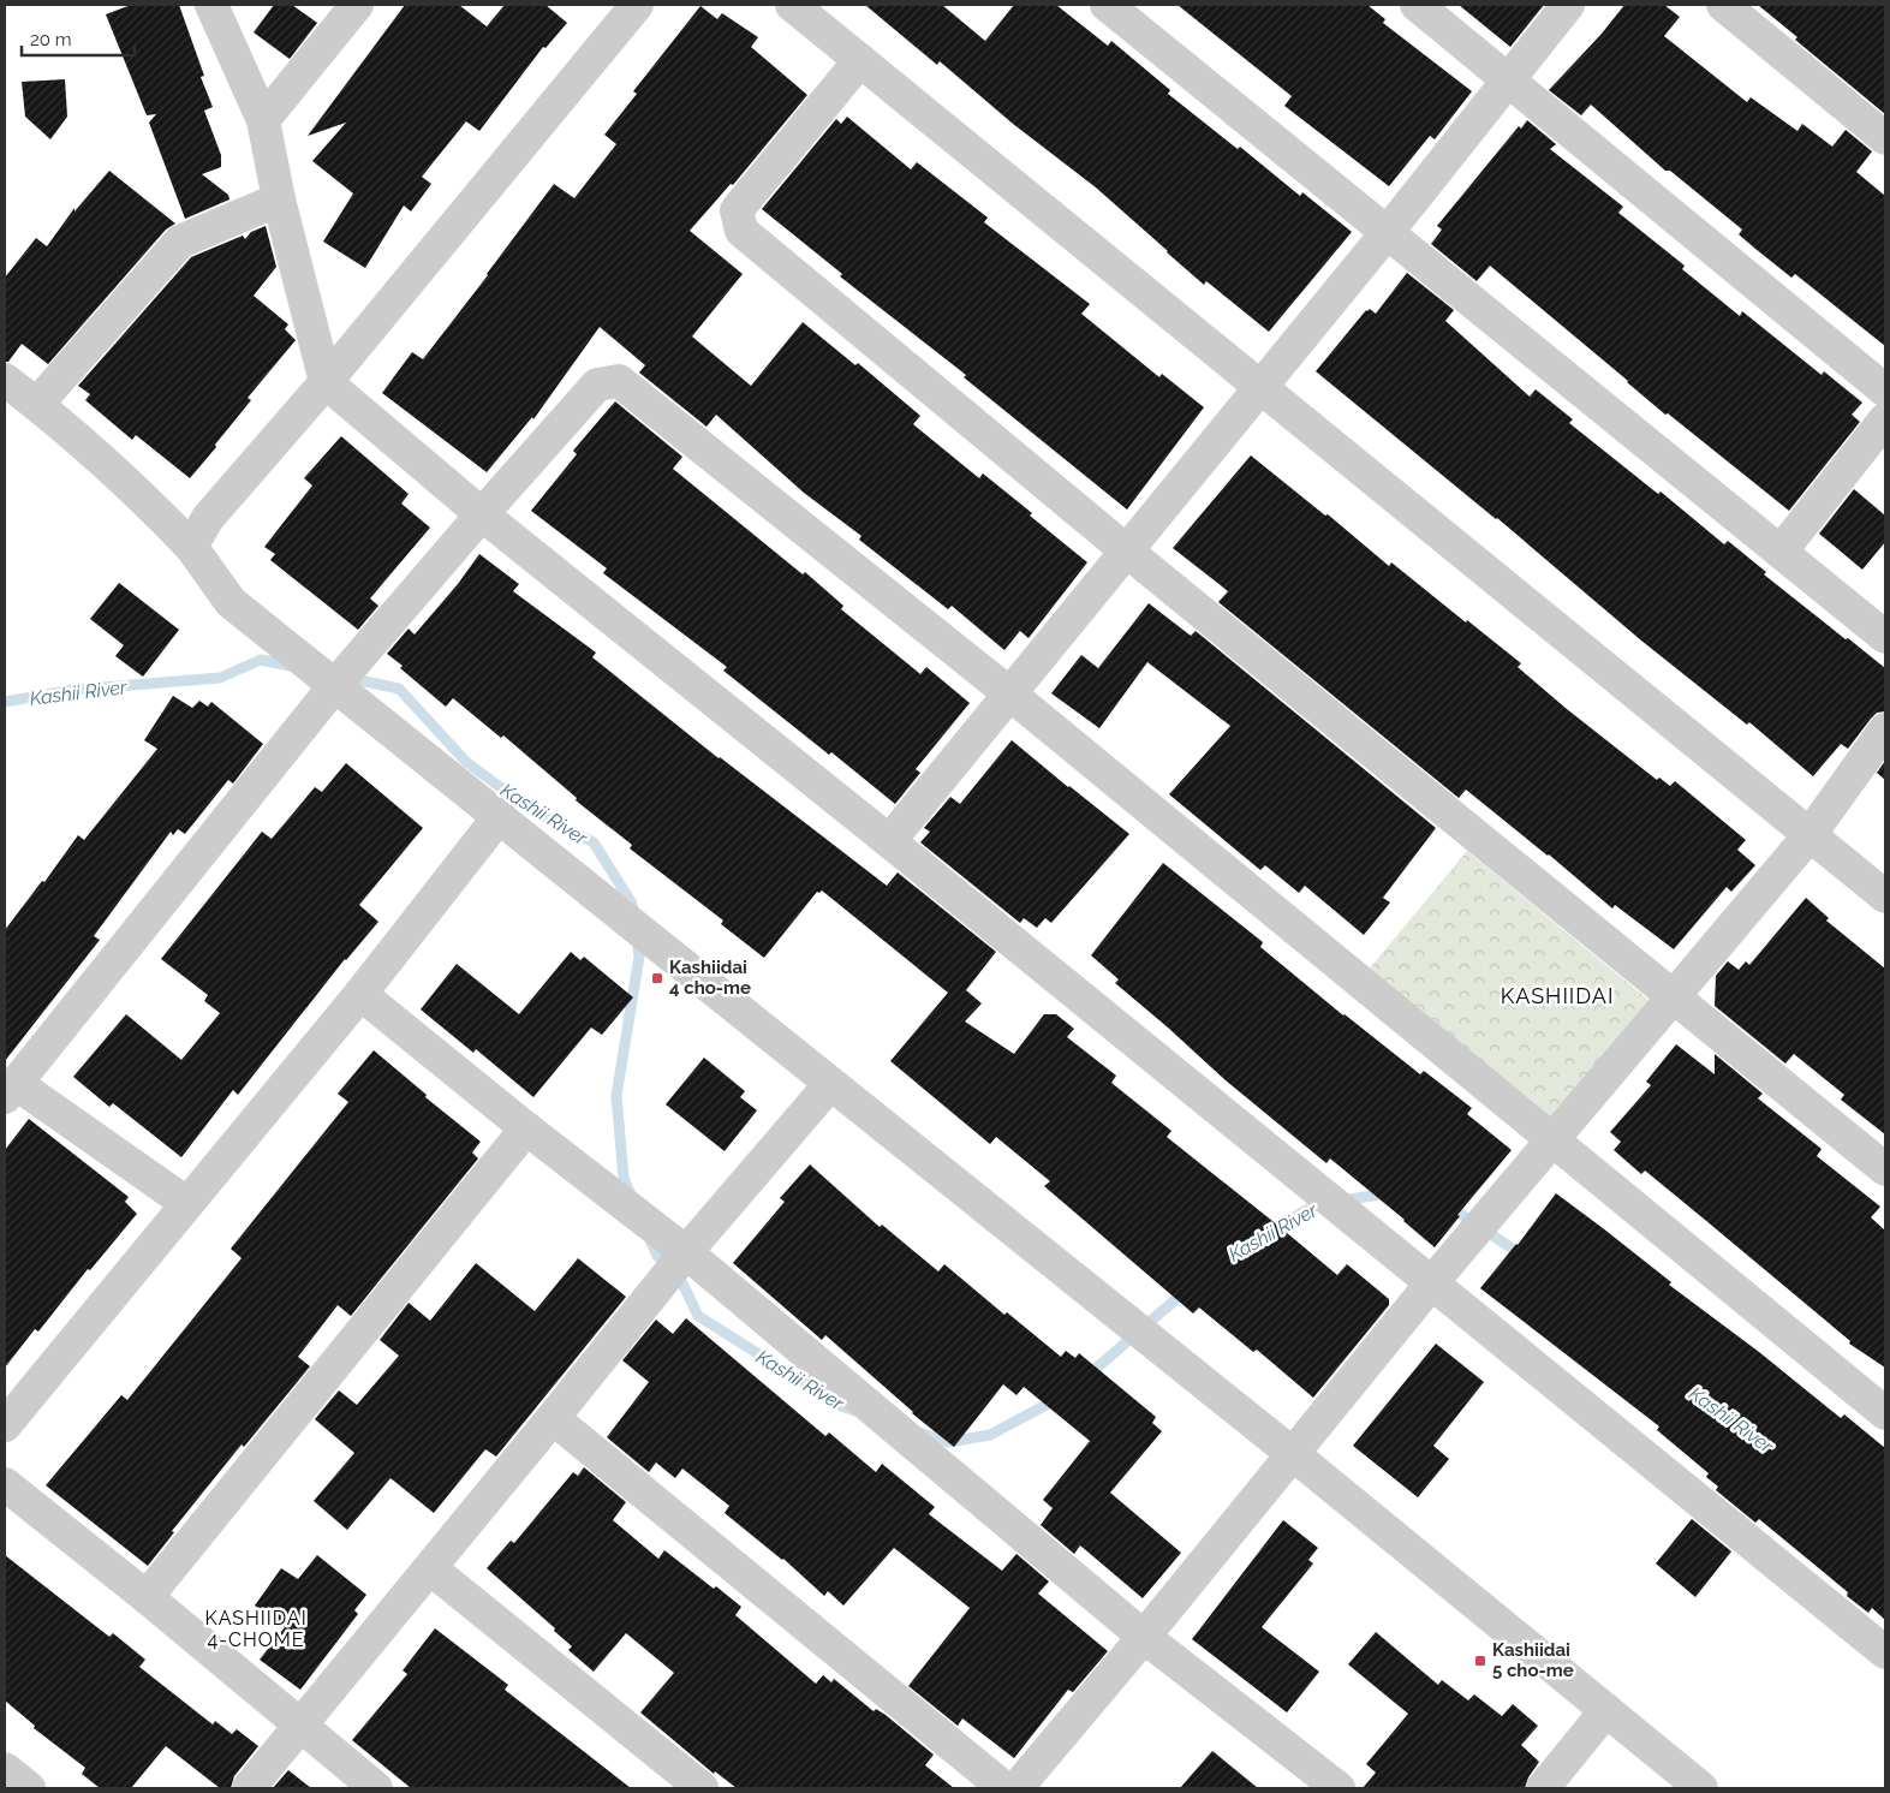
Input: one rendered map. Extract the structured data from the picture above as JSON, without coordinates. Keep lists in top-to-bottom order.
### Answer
{
  "districts": ["KASHIIDAI", "KASHIIDAI 4-CHOME"],
  "water": ["Kashii River"],
  "places": {
    "transit": ["Kashiidai 4 cho-me", "Kashiidai 5 cho-me"]
  },
  "scale_bar": "20 m"
}
